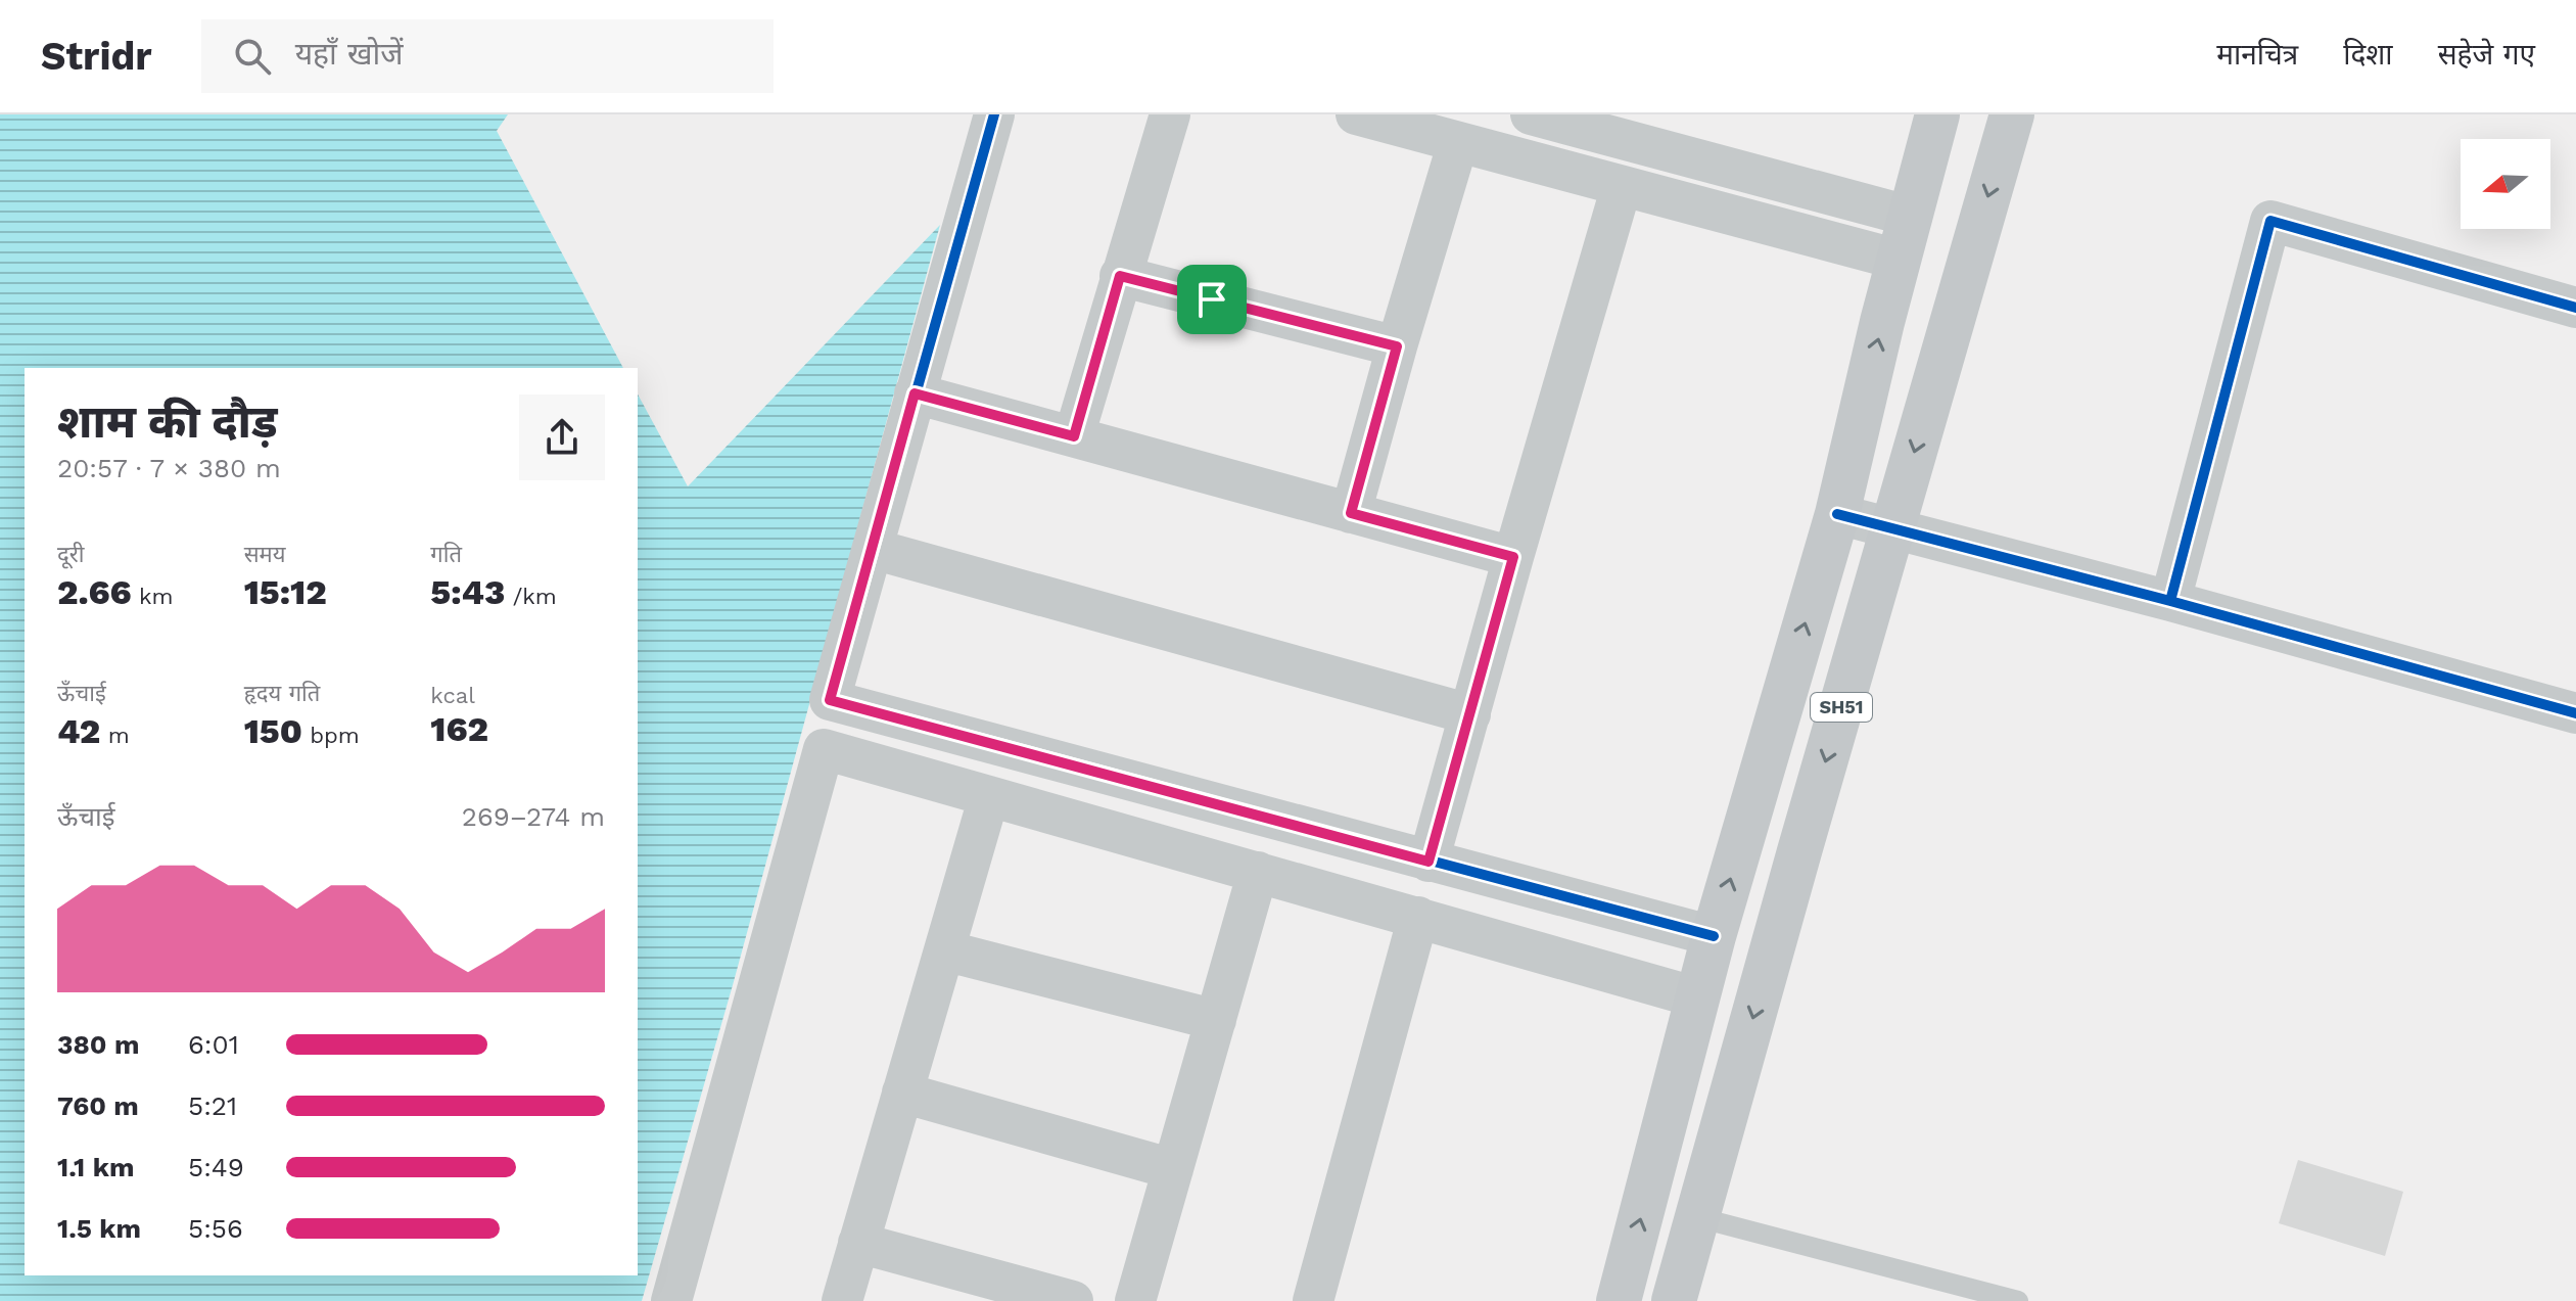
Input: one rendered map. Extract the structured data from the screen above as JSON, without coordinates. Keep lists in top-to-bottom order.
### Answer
{
  "streets": {
    "main road": ["SH51"]
  },
  "north": "left",
  "page": {
    "header": "Stridr",
    "search": "यहाँ खोजें",
    "nav": ["मानचित्र", "दिशा", "सहेजे गए"],
    "heading": ["शाम की दौड़", "20:57 · 7 × 380 m"],
    "stats": [
      ["दूरी", "2.66 km"],
      ["समय", "15:12"],
      ["गति", "5:43 /km"],
      ["ऊँचाई", "42 m"],
      ["हृदय गति", "150 bpm"],
      ["kcal", "162"]
    ],
    "chart": ["ऊँचाई", "269–274 m"],
    "list": [
      {
        "name": "380 m",
        "note": "6:01"
      },
      {
        "name": "760 m",
        "note": "5:21"
      },
      {
        "name": "1.1 km",
        "note": "5:49"
      },
      {
        "name": "1.5 km",
        "note": "5:56"
      }
    ]
  }
}
